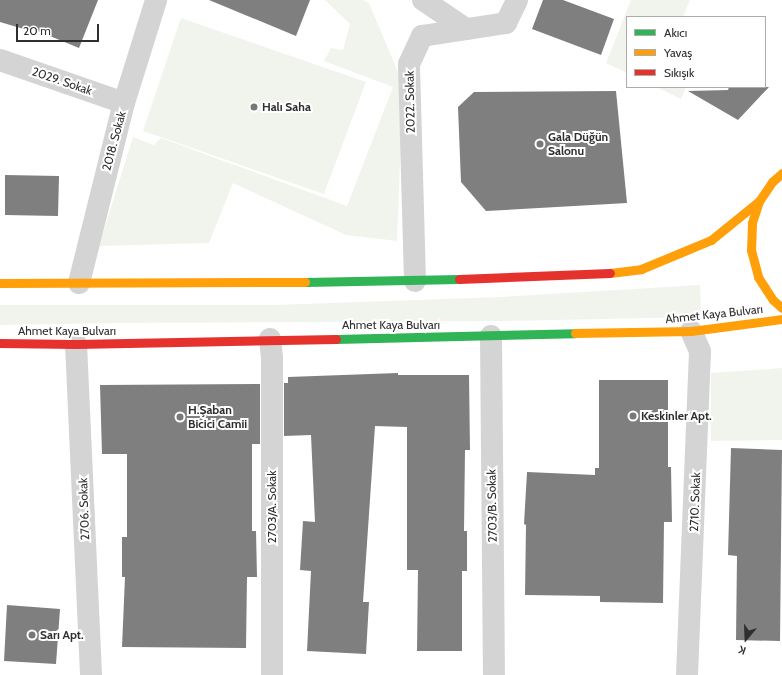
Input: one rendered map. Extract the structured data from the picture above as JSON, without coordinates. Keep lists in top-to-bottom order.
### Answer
{
  "streets": {
    "main road": ["Ahmet Kaya Bulvarı"],
    "street": [
      "2029. Sokak",
      "2022. Sokak",
      "2018. Sokak",
      "2710. Sokak",
      "2703/B. Sokak",
      "2703/A. Sokak",
      "2706. Sokak"
    ]
  },
  "crossings": [
    ["2029. Sokak", "2018. Sokak"],
    ["Ahmet Kaya Bulvarı", "2710. Sokak"],
    ["Ahmet Kaya Bulvarı", "2703/B. Sokak"],
    ["Ahmet Kaya Bulvarı", "2703/A. Sokak"],
    ["Ahmet Kaya Bulvarı", "2706. Sokak"]
  ],
  "places": [
    "Halı Saha",
    "Gala Düğün Salonu",
    "Keskinler Apt.",
    "H.Şaban Bicici Camii",
    "Sarı Apt."
  ],
  "legend": ["Akıcı", "Yavaş", "Sıkışık"],
  "scale_bar": "20 m",
  "north": "bottom"
}
